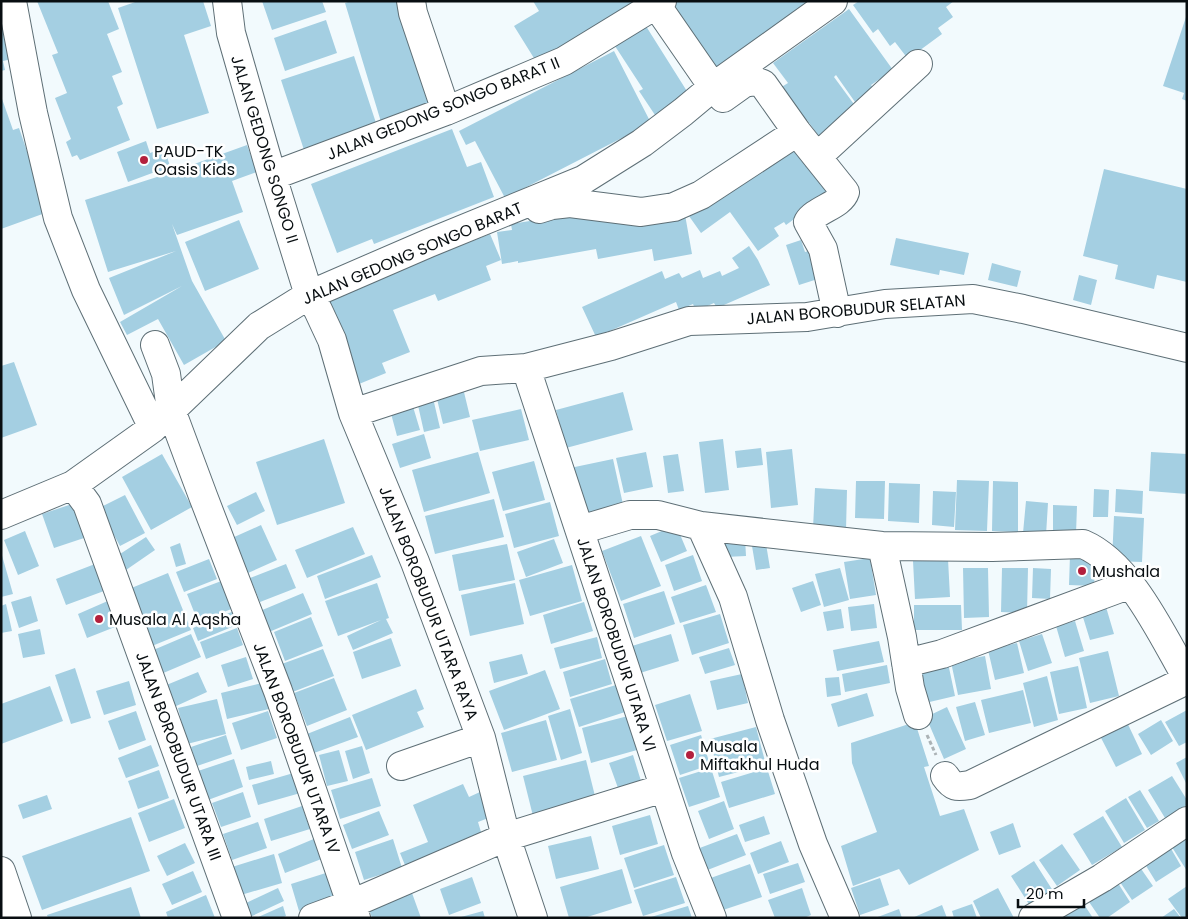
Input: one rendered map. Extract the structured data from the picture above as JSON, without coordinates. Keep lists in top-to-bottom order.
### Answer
{
  "streets": {
    "street": [
      "JALAN GEDONG SONGO BARAT II",
      "JALAN GEDONG SONGO II",
      "JALAN GEDONG SONGO BARAT",
      "JALAN BOROBUDUR SELATAN",
      "JALAN BOROBUDUR UTARA RAYA",
      "JALAN BOROBUDUR UTARA VI",
      "JALAN BOROBUDUR UTARA IV",
      "JALAN BOROBUDUR UTARA III"
    ]
  },
  "crossings": [
    ["JALAN GEDONG SONGO BARAT II", "JALAN GEDONG SONGO II"],
    ["JALAN GEDONG SONGO II", "JALAN GEDONG SONGO BARAT"],
    ["JALAN GEDONG SONGO II", "JALAN BOROBUDUR UTARA RAYA"],
    ["JALAN GEDONG SONGO BARAT", "JALAN BOROBUDUR UTARA RAYA"],
    ["JALAN GEDONG SONGO BARAT", "JALAN BOROBUDUR UTARA IV"],
    ["JALAN GEDONG SONGO BARAT", "JALAN BOROBUDUR UTARA III"],
    ["JALAN BOROBUDUR SELATAN", "JALAN BOROBUDUR UTARA RAYA"],
    ["JALAN BOROBUDUR SELATAN", "JALAN BOROBUDUR UTARA VI"]
  ],
  "places": [
    "PAUD-TK Oasis Kids",
    "Mushala",
    "Musala Al Aqsha",
    "Musala Miftakhul Huda"
  ],
  "scale_bar": "20 m"
}
